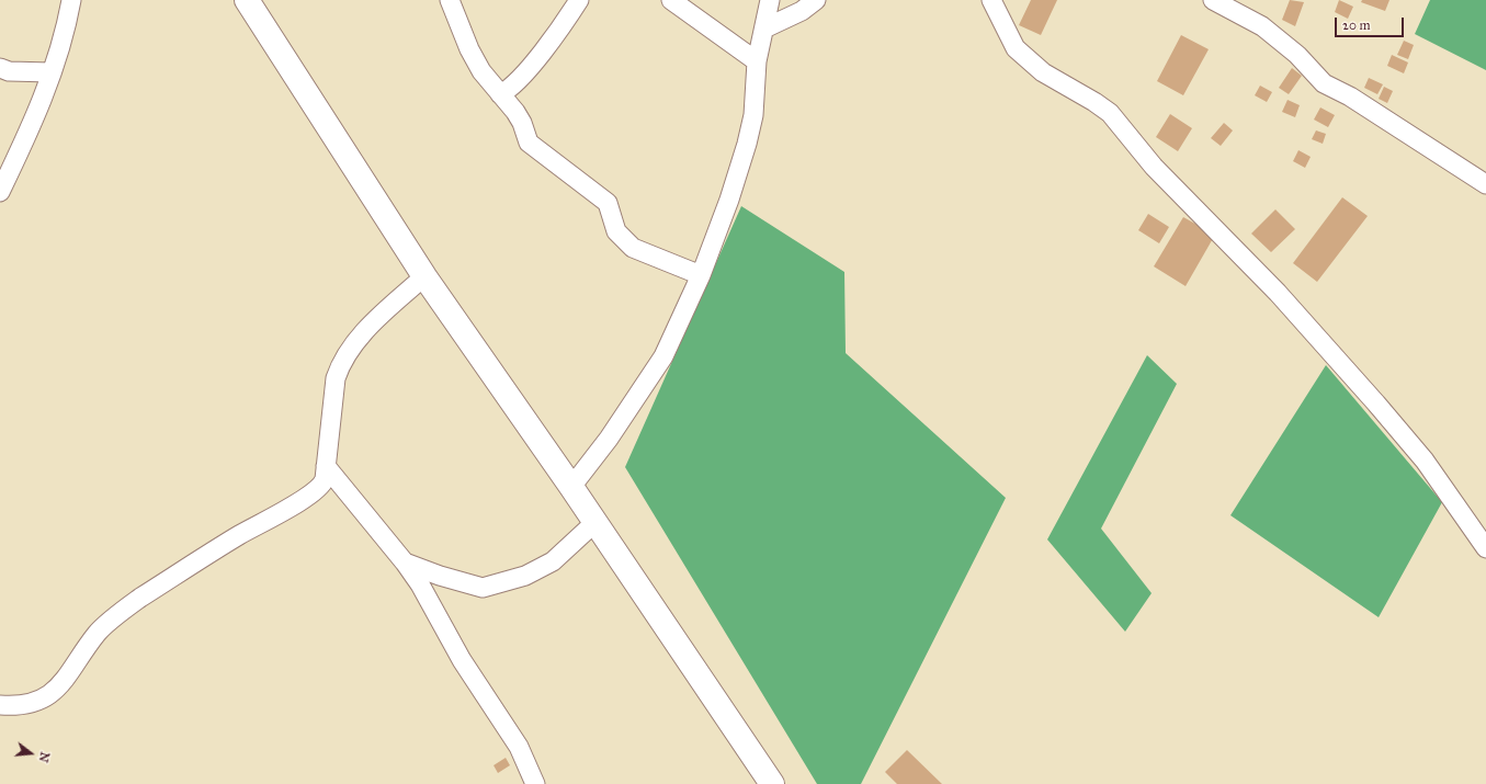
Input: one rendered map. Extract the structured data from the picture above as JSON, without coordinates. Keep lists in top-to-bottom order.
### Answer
{
  "scale_bar": "20 m",
  "north": "right"
}
